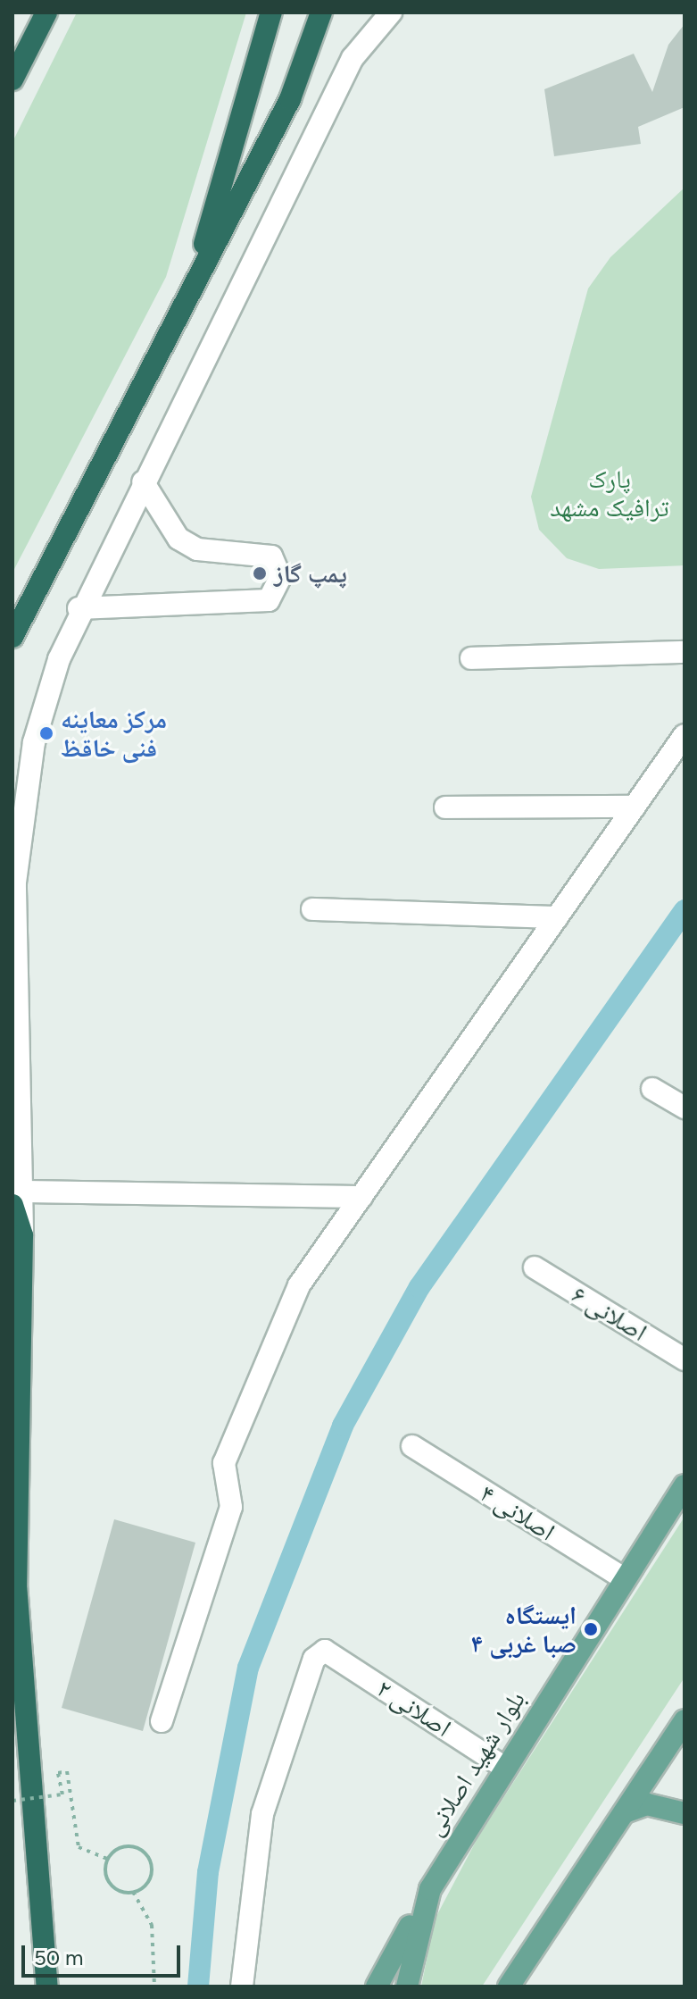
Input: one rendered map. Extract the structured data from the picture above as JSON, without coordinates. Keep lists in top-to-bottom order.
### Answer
{
  "streets": {
    "main road": ["بلوار شهید اصلانی"],
    "street": ["اصلانی ۶", "اصلانی ۴", "اصلانی ۲"]
  },
  "crossings": [
    ["اصلانی ۴", "بلوار شهید اصلانی"],
    ["اصلانی ۲", "بلوار شهید اصلانی"]
  ],
  "parks": ["پارک ترافیک مشهد"],
  "places": ["پمپ گاز", "مرکز معاینه فنی خاقظ", "ایستگاه صبا غربی ۴"],
  "scale_bar": "50 m"
}
